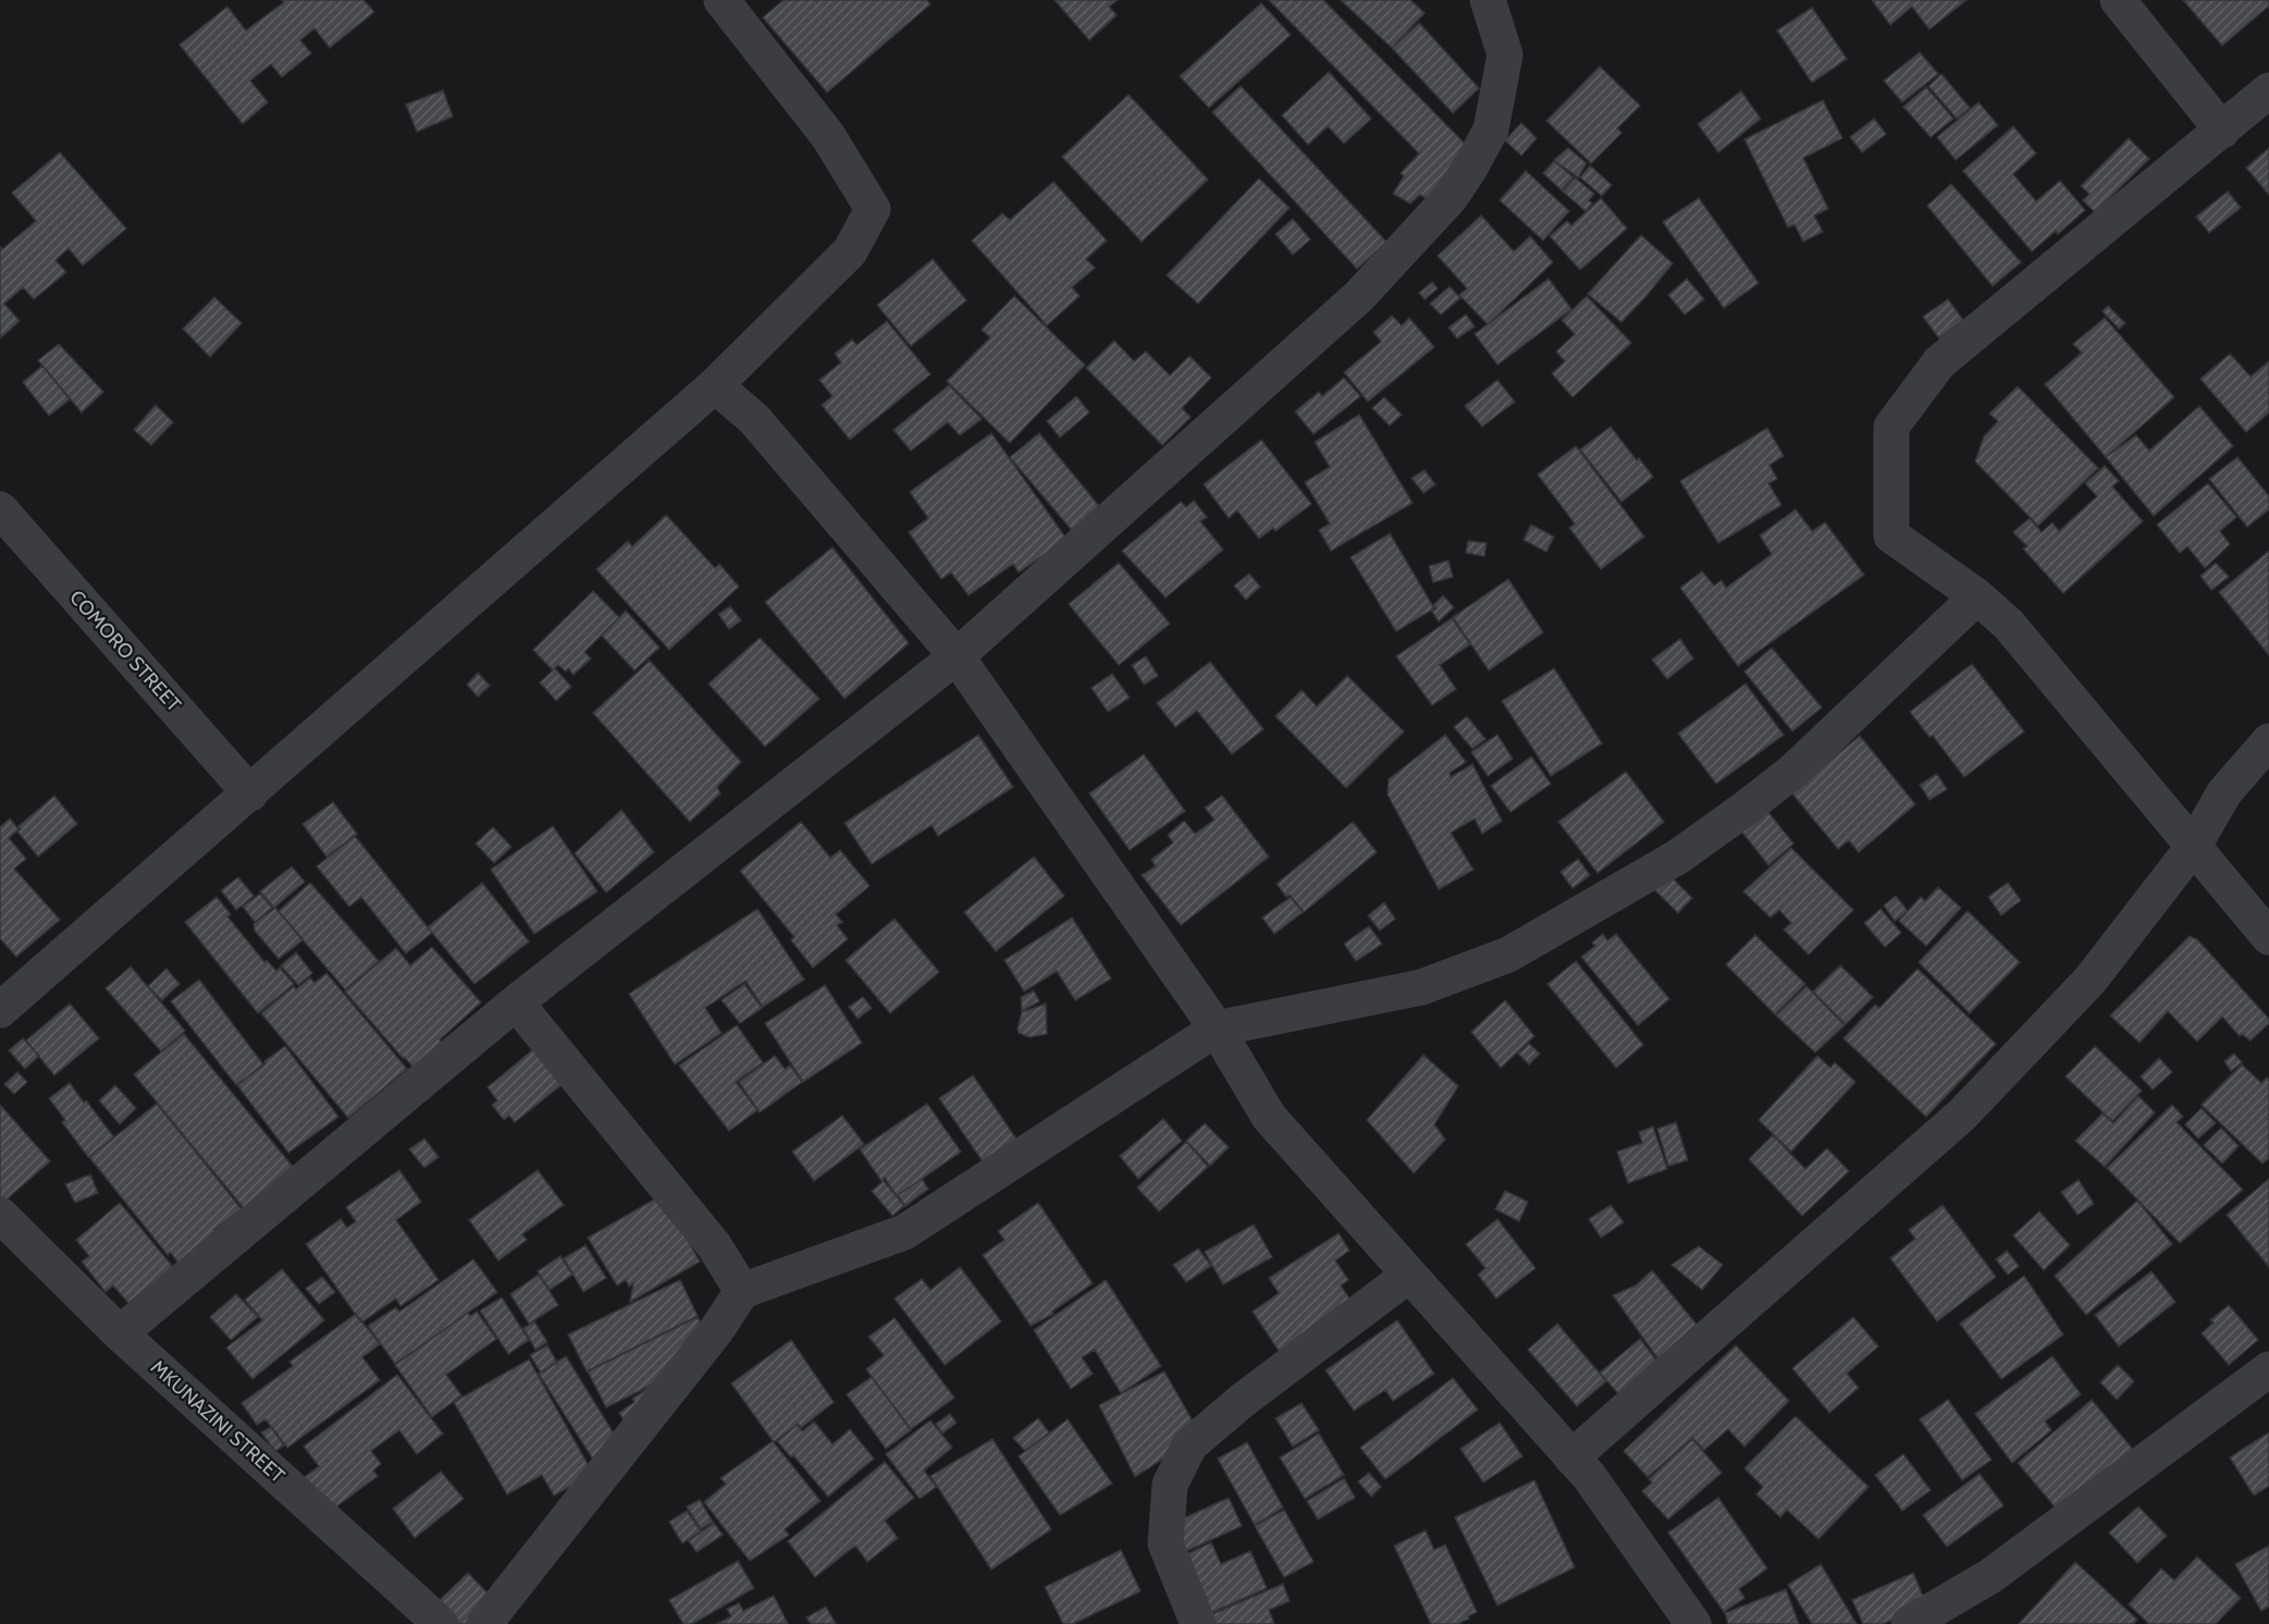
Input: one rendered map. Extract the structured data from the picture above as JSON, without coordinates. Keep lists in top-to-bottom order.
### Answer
{
  "streets": {
    "street": ["COMORO STREET", "MKUNAZINI STREET"]
  }
}
